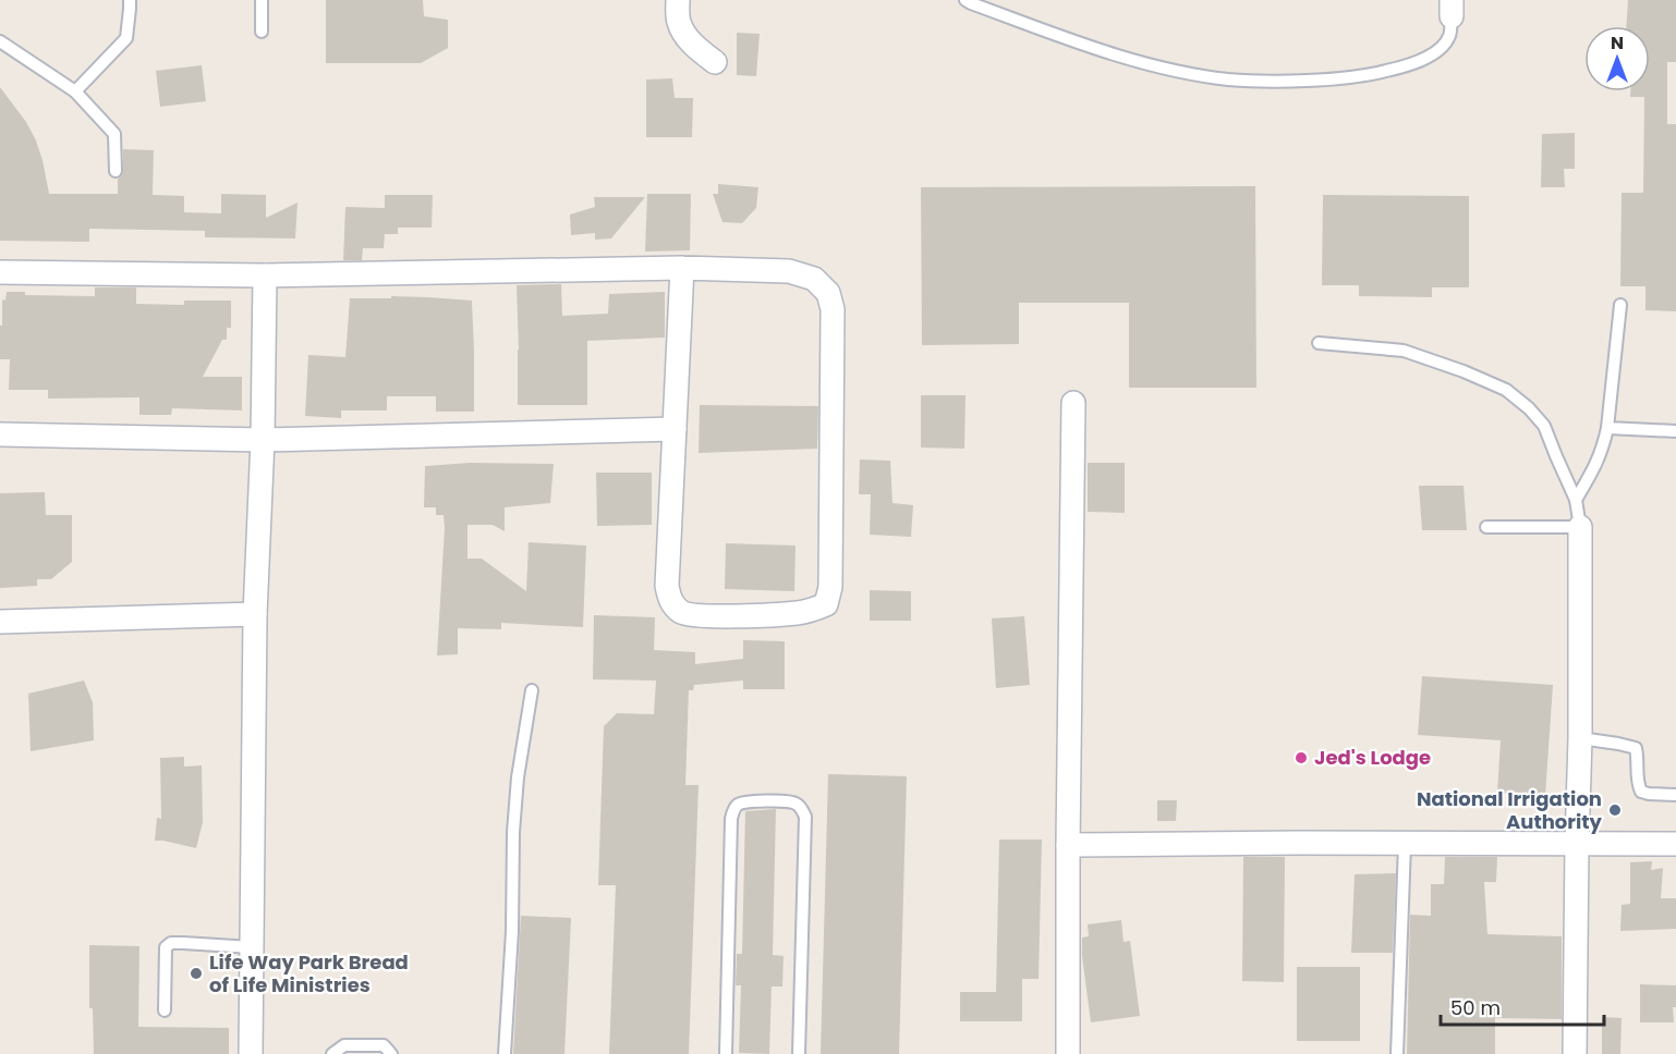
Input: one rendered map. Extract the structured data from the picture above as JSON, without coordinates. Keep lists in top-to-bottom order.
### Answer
{
  "places": ["Jed's Lodge", "National Irrigation Authority", "Life Way Park Bread of Life Ministries"],
  "scale_bar": "50 m",
  "north": "top"
}
